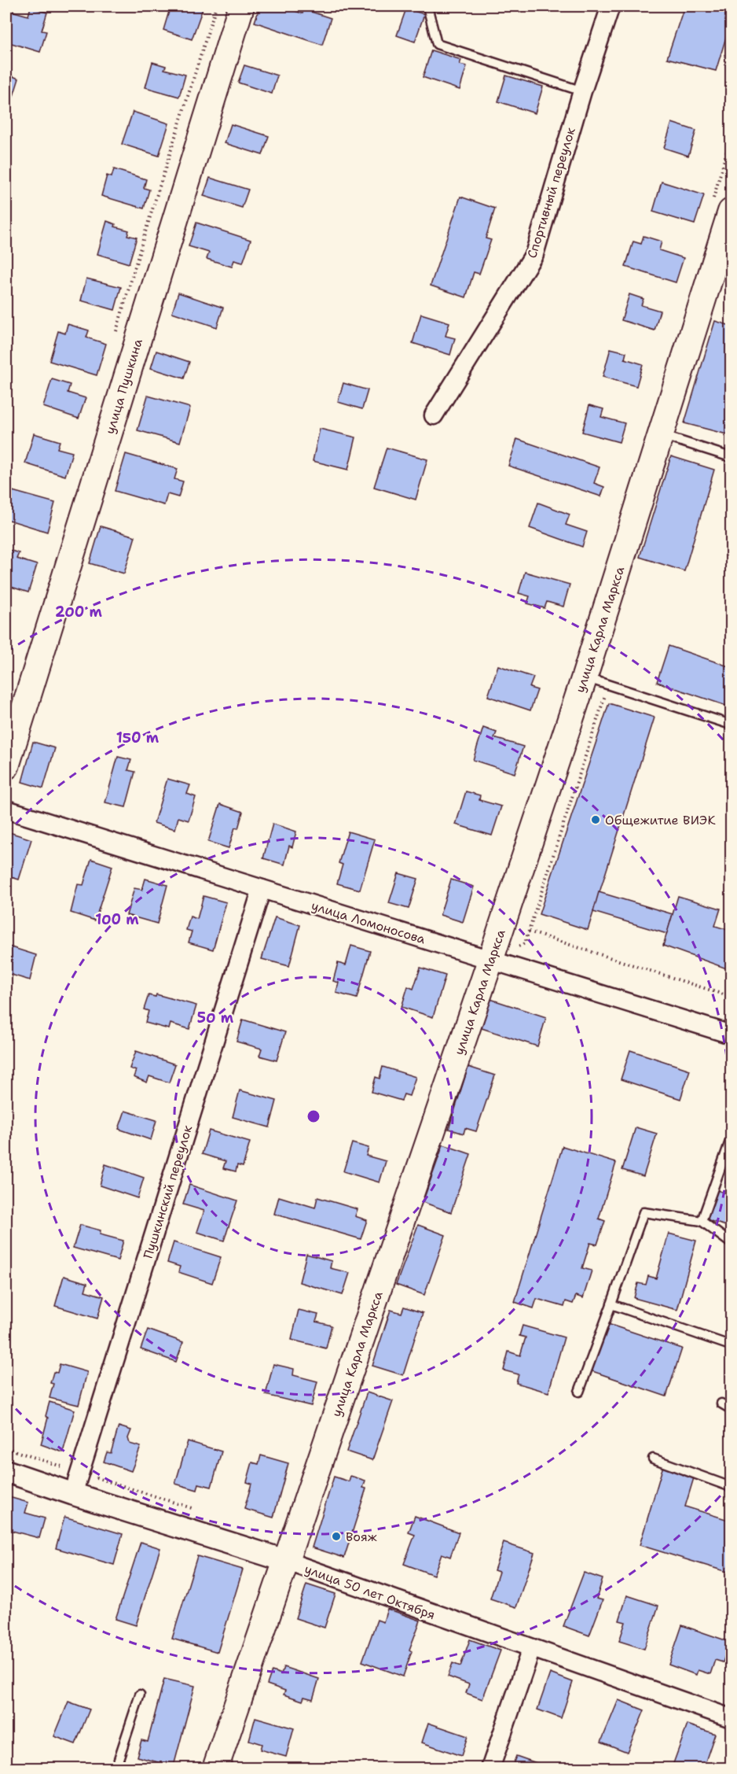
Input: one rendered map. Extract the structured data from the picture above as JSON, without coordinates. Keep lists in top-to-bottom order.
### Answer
{
  "streets": {
    "main road": ["улица Пушкина", "улица Карла Маркса"],
    "street": [
      "Спортивный переулок",
      "улица Ломоносова",
      "Пушкинский переулок",
      "улица 50 лет Октября"
    ]
  },
  "crossings": [
    ["улица Карла Маркса", "улица Ломоносова"],
    ["улица Карла Маркса", "улица 50 лет Октября"],
    ["улица Ломоносова", "Пушкинский переулок"],
    ["Пушкинский переулок", "улица 50 лет Октября"]
  ],
  "places": ["Общежитие ВИЭК", "Вояж"],
  "rings": [
    "200 m",
    "150 m",
    "100 m",
    "50 m"
  ]
}
